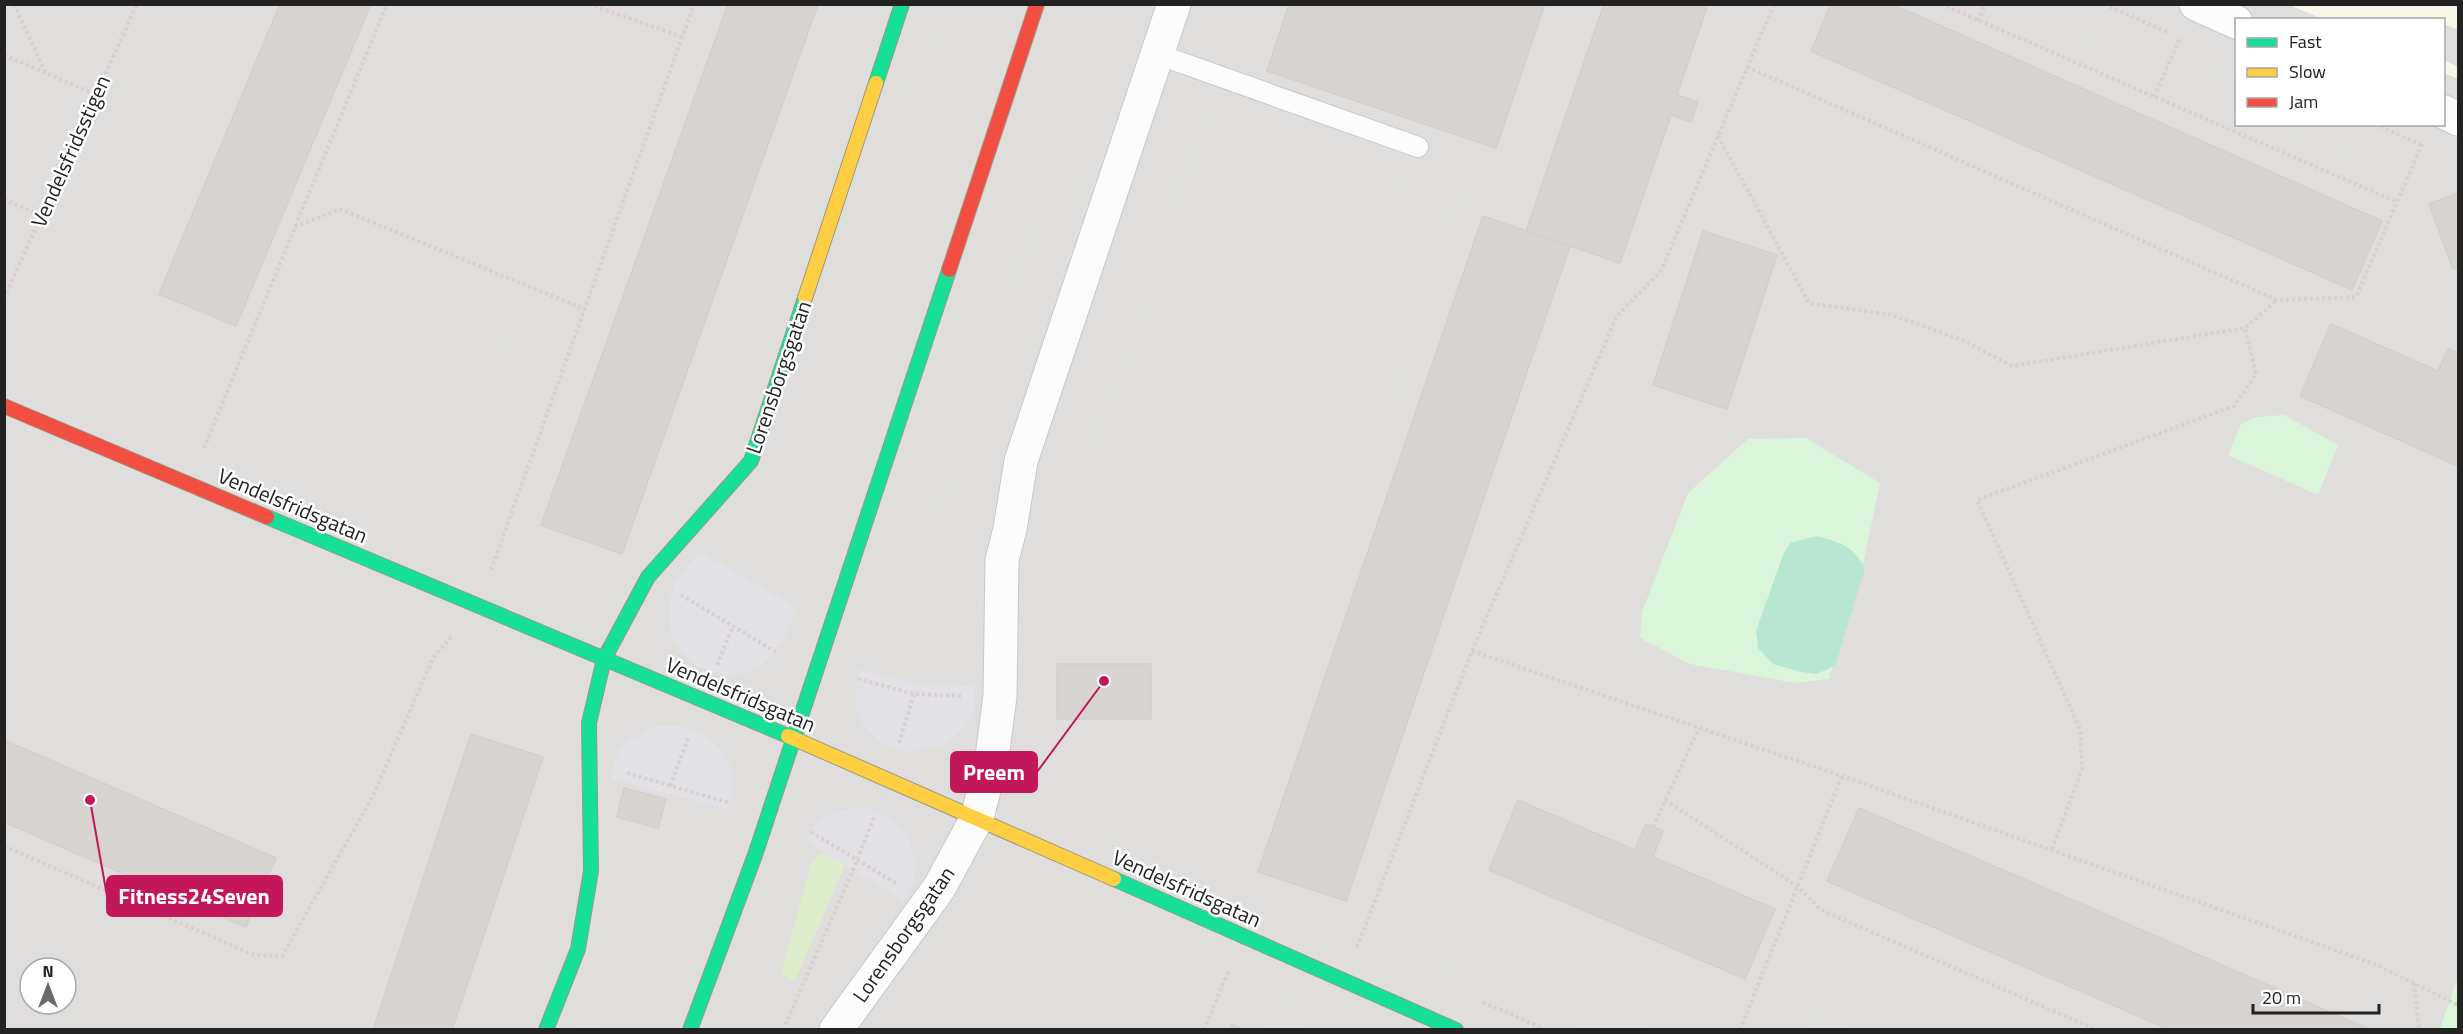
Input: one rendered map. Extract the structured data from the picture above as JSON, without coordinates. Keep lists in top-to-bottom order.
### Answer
{
  "streets": {
    "street": ["Lorensborgsgatan", "Vendelsfridsgatan"],
    "path": ["Vendelsfridsstigen"]
  },
  "crossings": [
    ["Lorensborgsgatan", "Vendelsfridsgatan"]
  ],
  "places": ["Preem", "Fitness24Seven"],
  "legend": ["Fast", "Slow", "Jam"],
  "scale_bar": "20 m",
  "north": "top"
}
